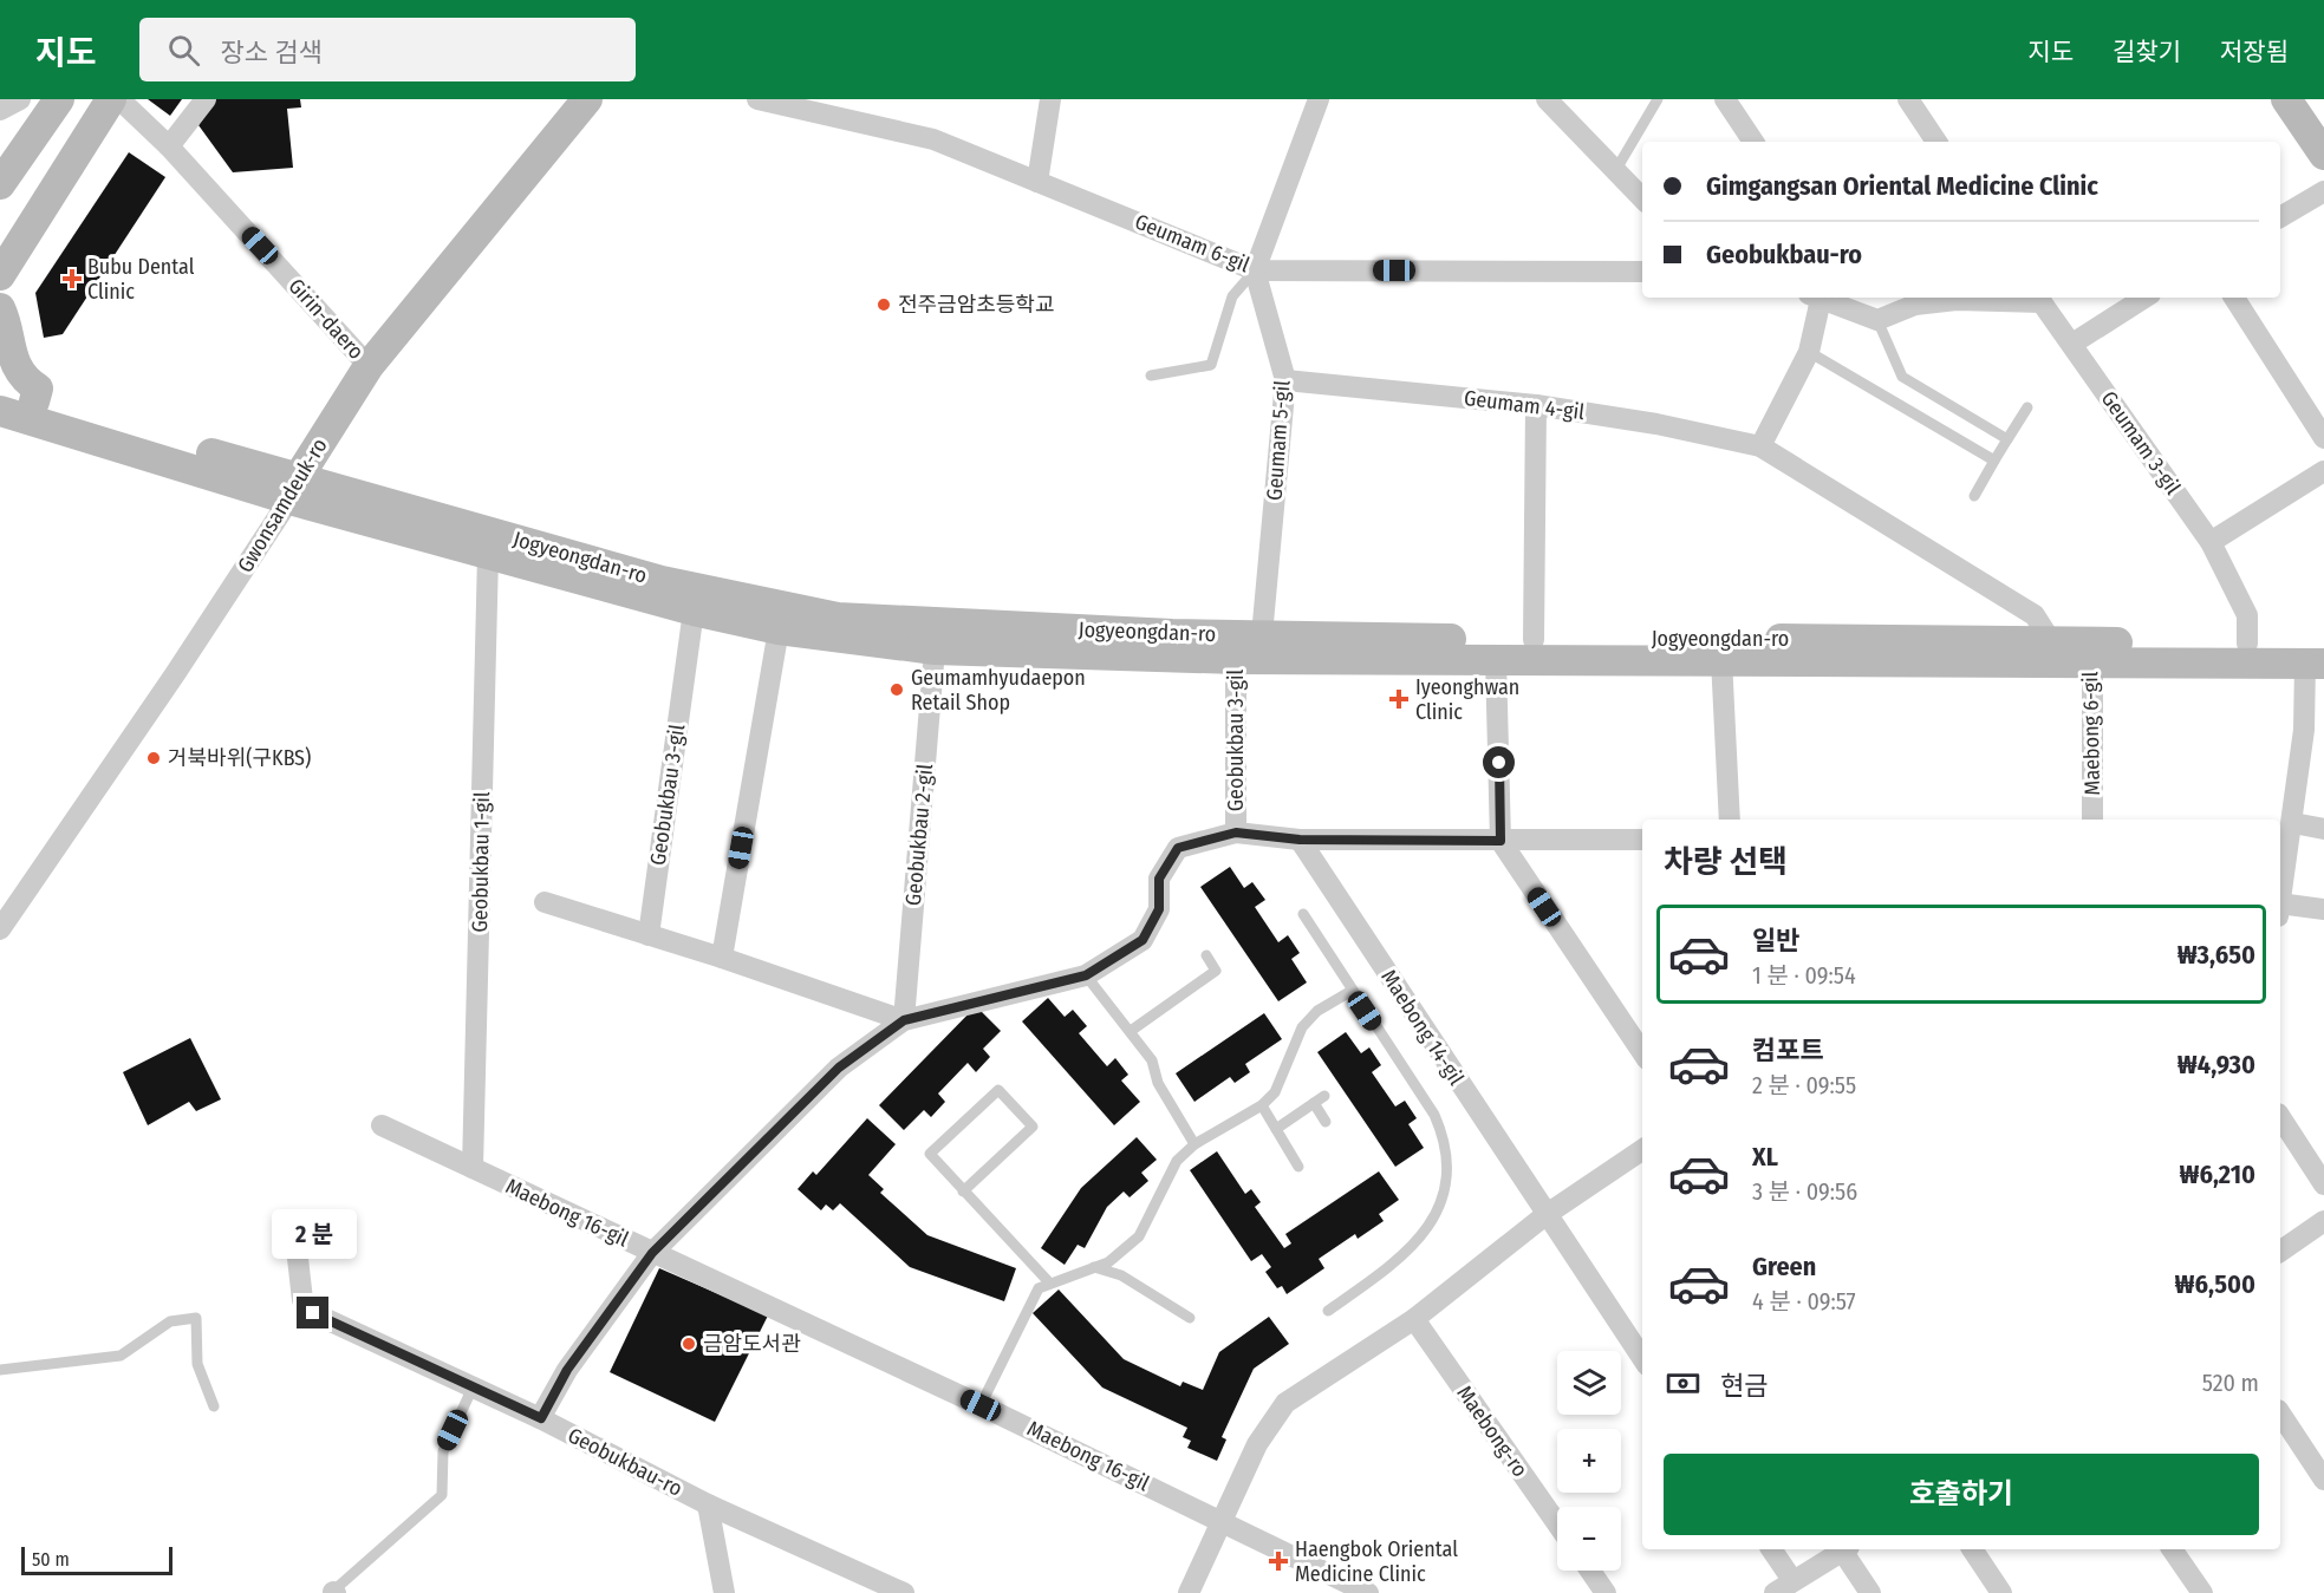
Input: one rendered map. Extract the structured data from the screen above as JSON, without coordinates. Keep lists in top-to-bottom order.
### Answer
{
  "streets": {
    "street": [
      "Geumam 6-gil",
      "Girin-daero",
      "Geumam 4-gil",
      "Geumam 5-gil",
      "Geumam 3-gil",
      "Gwonsamdeuk-ro",
      "Jogyeongdan-ro",
      "Maebong 6-gil",
      "Geobukbau 3-gil",
      "Geobukbau 2-gil",
      "Geobukbau 1-gil",
      "Maebong 14-gil",
      "Maebong 16-gil",
      "Maebong-ro",
      "Geobukbau-ro"
    ]
  },
  "crossings": [
    ["Geumam 6-gil", "Geumam 5-gil"],
    ["Girin-daero", "Gwonsamdeuk-ro"],
    ["Geumam 4-gil", "Geumam 5-gil"],
    ["Geumam 4-gil", "Jogyeongdan-ro"],
    ["Geumam 5-gil", "Jogyeongdan-ro"],
    ["Geumam 3-gil", "Jogyeongdan-ro"],
    ["Gwonsamdeuk-ro", "Jogyeongdan-ro"],
    ["Jogyeongdan-ro", "Maebong 6-gil"],
    ["Jogyeongdan-ro", "Geobukbau 3-gil"],
    ["Jogyeongdan-ro", "Geobukbau 2-gil"],
    ["Jogyeongdan-ro", "Geobukbau 1-gil"],
    ["Geobukbau 3-gil", "Geobukbau 2-gil"],
    ["Geobukbau 3-gil", "Maebong 16-gil"],
    ["Geobukbau 3-gil", "Geobukbau-ro"],
    ["Geobukbau 1-gil", "Maebong 16-gil"]
  ],
  "places": {
    "health": ["Bubu Dental Clinic", "Iyeonghwan Clinic", "Haengbok Oriental Medicine Clinic"],
    "other": [
      "전주금암초등학교",
      "Geumamhyudaepon Retail Shop",
      "거북바위(구KBS)",
      "금암도서관"
    ]
  },
  "scale_bar": "50 m",
  "page": {
    "header": "지도",
    "search": "장소 검색",
    "nav": ["지도", "길찾기", "저장됨"],
    "banner": ["Gimgangsan Oriental Medicine Clinic", "Geobukbau-ro"],
    "heading": "차량 선택",
    "list": [
      {
        "name": "일반",
        "note": "1 분 · 09:54",
        "value": "₩3,650"
      },
      {
        "name": "컴포트",
        "note": "2 분 · 09:55",
        "value": "₩4,930"
      },
      {
        "name": "XL",
        "note": "3 분 · 09:56",
        "value": "₩6,210"
      },
      {
        "name": "Green",
        "note": "4 분 · 09:57",
        "value": "₩6,500"
      }
    ],
    "bubble": "2 분",
    "pay": ["현금", "520 m"],
    "map_buttons": ["+", "−"],
    "buttons": "호출하기",
    "scale": "50 m"
  }
}
